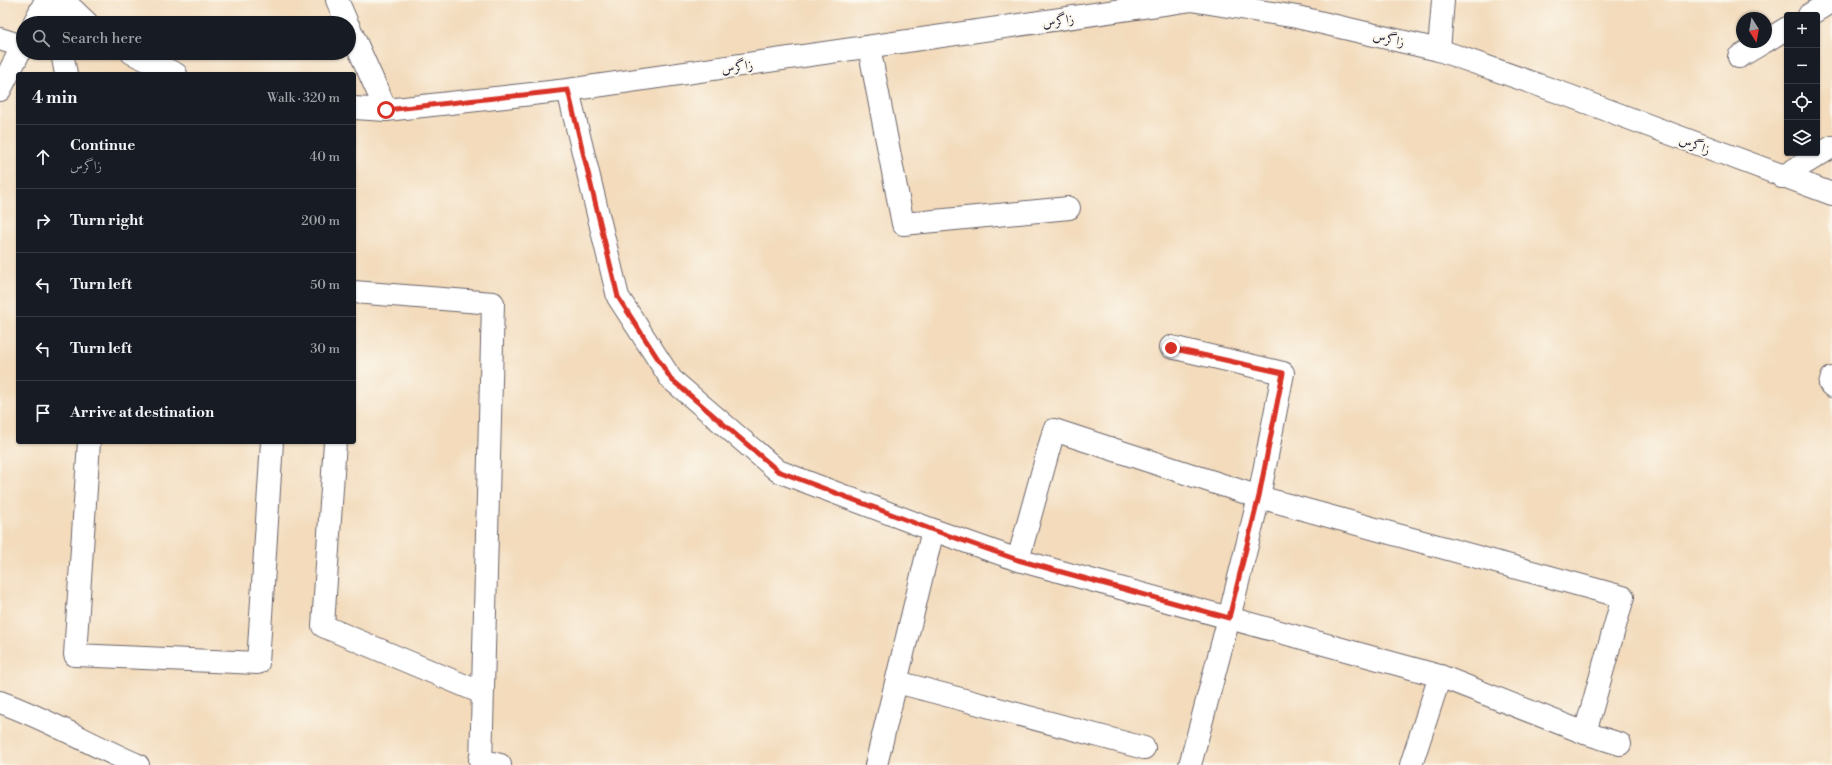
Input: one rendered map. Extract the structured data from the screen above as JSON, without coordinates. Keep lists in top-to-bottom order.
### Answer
{
  "streets": {
    "street": ["زاگرس"]
  },
  "north": "bottom",
  "page": {
    "map_buttons": ["+", "−"],
    "search": "Search here",
    "heading": ["4 min", "Walk · 320 m"],
    "list": [
      ["Continue", "زاگرس", "40 m"],
      ["Turn right", "200 m"],
      ["Turn left", "50 m"],
      ["Turn left", "30 m"],
      "Arrive at destination"
    ]
  }
}
